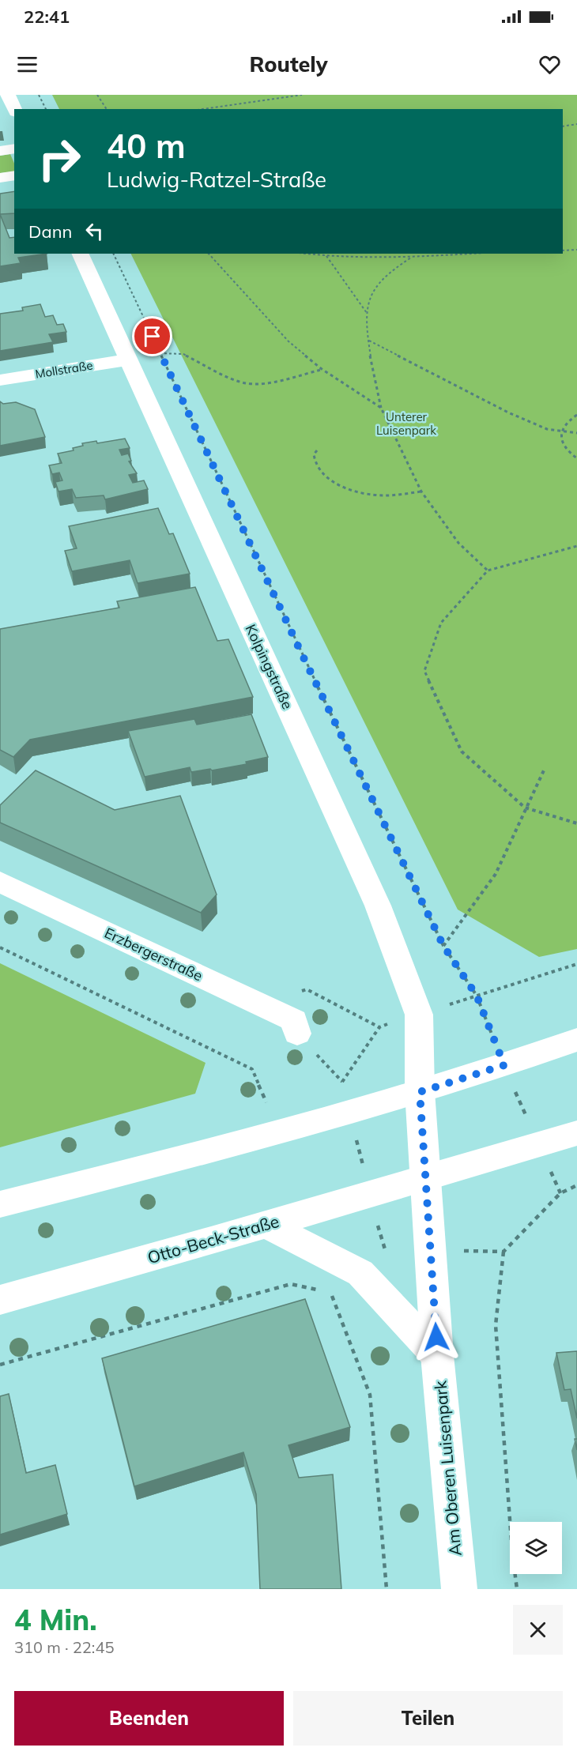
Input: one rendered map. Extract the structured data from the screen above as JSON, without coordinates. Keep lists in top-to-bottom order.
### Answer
{
  "streets": {
    "street": [
      "Mollstraße",
      "Kolpingstraße",
      "Erzbergerstraße",
      "Otto-Beck-Straße",
      "Am Oberen Luisenpark"
    ]
  },
  "crossings": [
    ["Mollstraße", "Kolpingstraße"],
    ["Kolpingstraße", "Am Oberen Luisenpark"],
    ["Otto-Beck-Straße", "Am Oberen Luisenpark"]
  ],
  "parks": ["Unterer Luisenpark"],
  "page": {
    "status": "22:41",
    "header": "Routely",
    "turn": ["40 m", "Ludwig-Ratzel-Straße"],
    "then": "Dann",
    "heading": ["4 Min.", "310 m · 22:45"],
    "buttons": ["Beenden", "Teilen"]
  }
}
